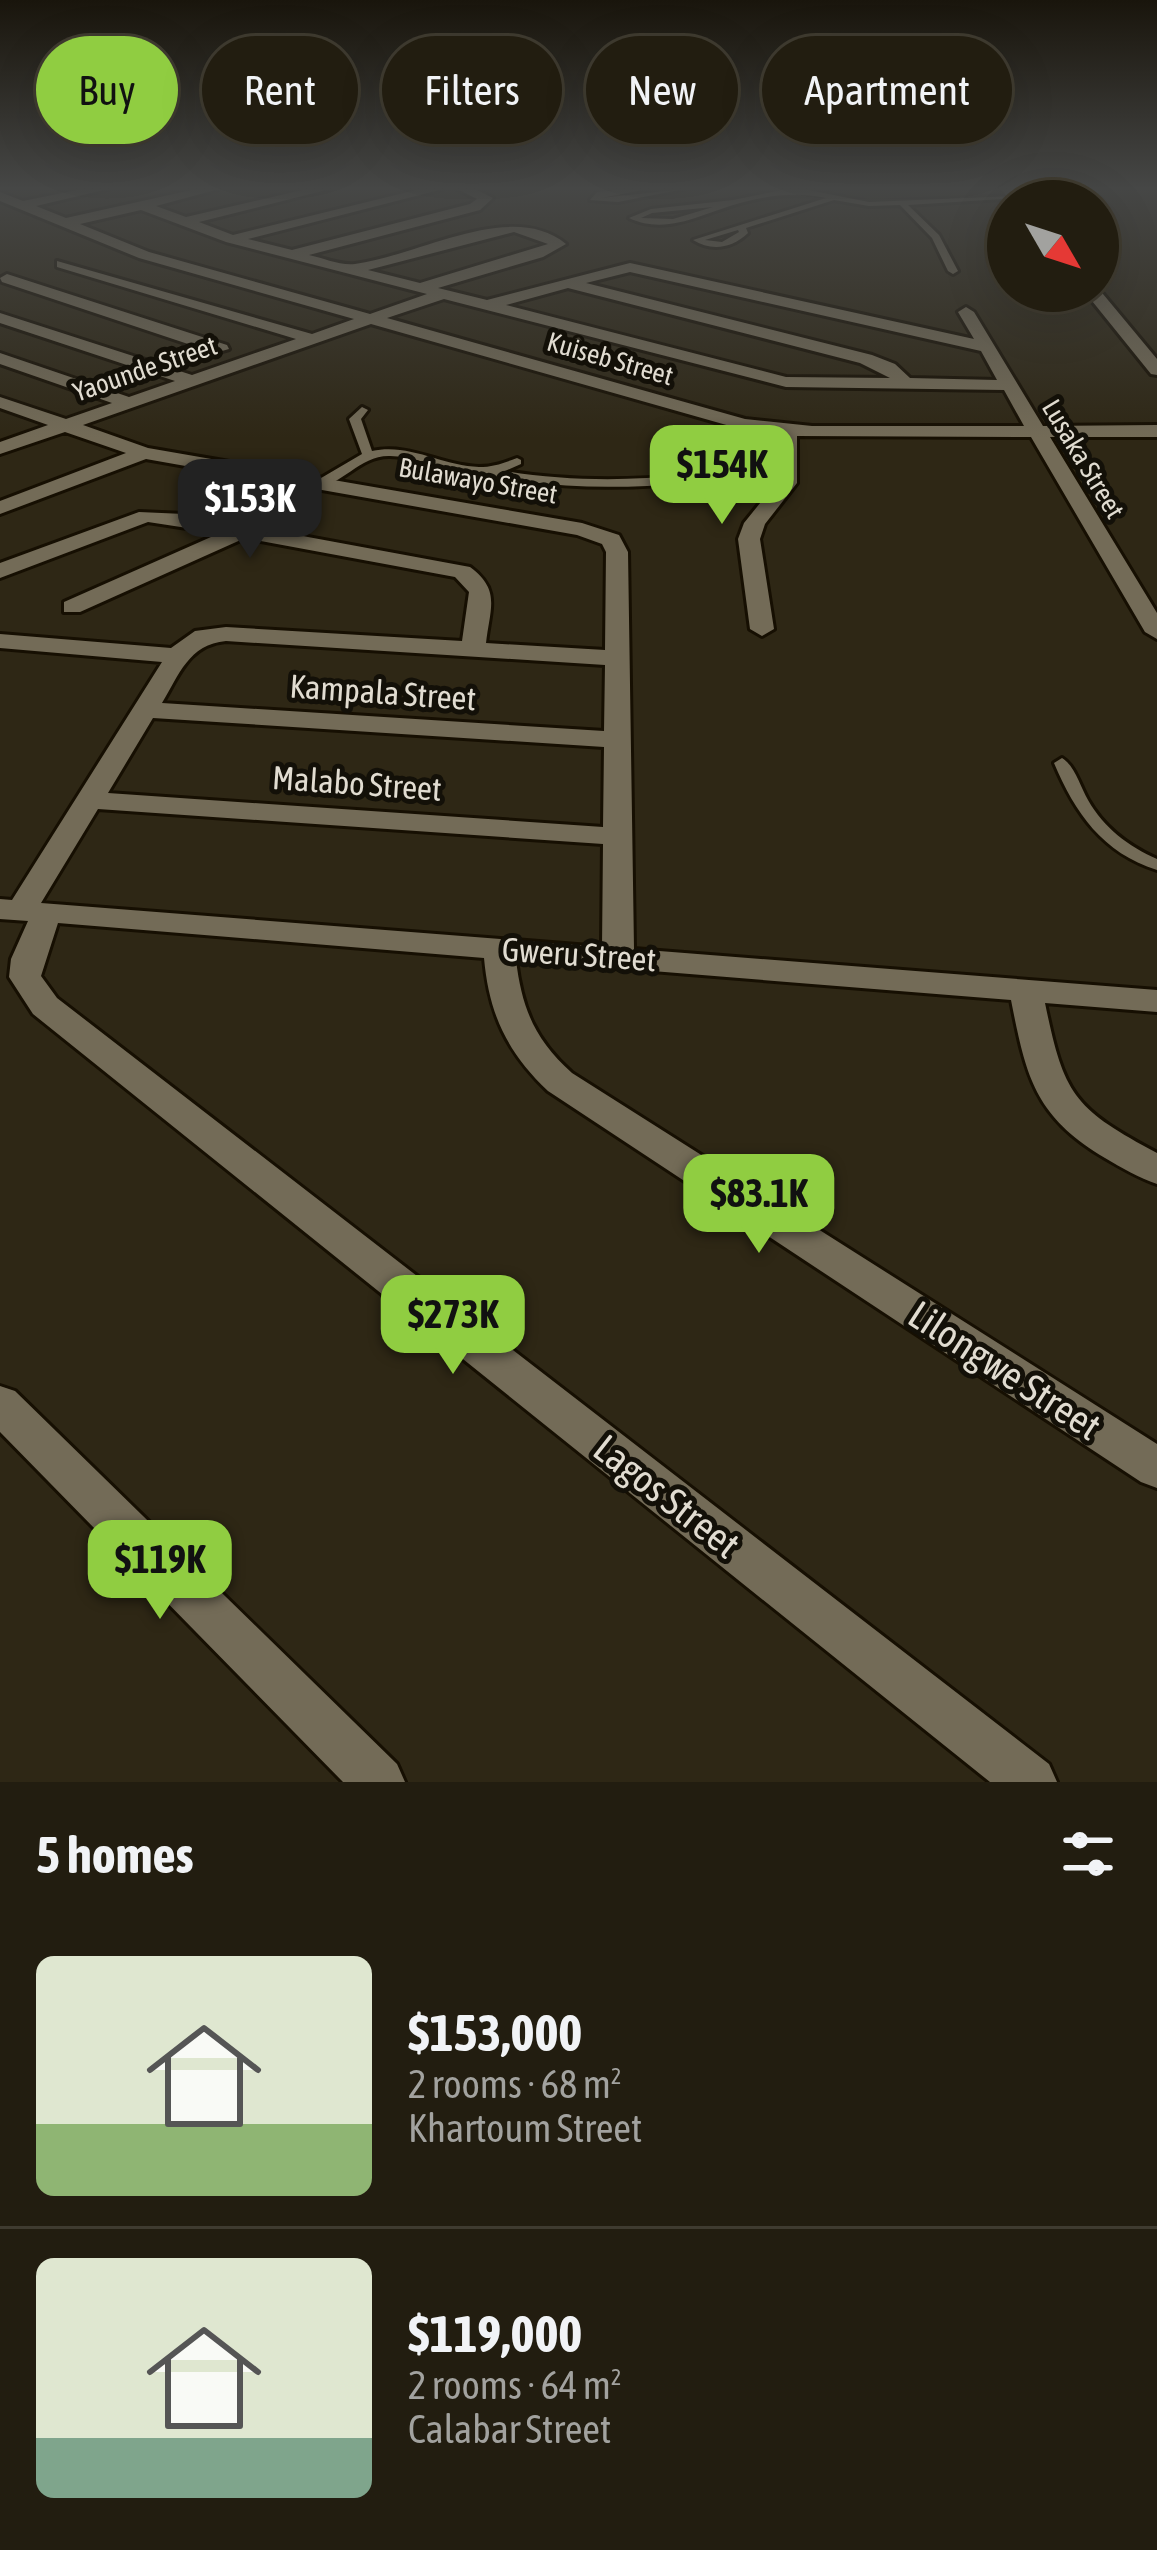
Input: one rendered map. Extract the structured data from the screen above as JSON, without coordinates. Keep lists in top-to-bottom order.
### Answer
{
  "streets": {
    "street": [
      "Kuiseb Street",
      "Yaounde Street",
      "Lusaka Street",
      "Bulawayo Street",
      "Kampala Street",
      "Malabo Street",
      "Gweru Street",
      "Lilongwe Street",
      "Lagos Street"
    ]
  },
  "crossings": [
    ["Kuiseb Street", "Yaounde Street"],
    ["Kuiseb Street", "Lusaka Street"],
    ["Yaounde Street", "Bulawayo Street"],
    ["Bulawayo Street", "Kampala Street"],
    ["Bulawayo Street", "Malabo Street"],
    ["Bulawayo Street", "Gweru Street"],
    ["Gweru Street", "Lilongwe Street"],
    ["Gweru Street", "Lagos Street"]
  ],
  "north": "bottom right",
  "page": {
    "chip": [
      "Buy",
      "Rent",
      "Filters",
      "New",
      "Apartment"
    ],
    "price": [
      "$154K",
      "$153K",
      "$83.1K",
      "$273K",
      "$119K"
    ],
    "heading": "5 homes",
    "list": [
      {
        "name": "$153,000",
        "note": "2 rooms · 68 m² · Khartoum Street"
      },
      {
        "name": "$119,000",
        "note": "2 rooms · 64 m² · Calabar Street"
      }
    ]
  }
}
